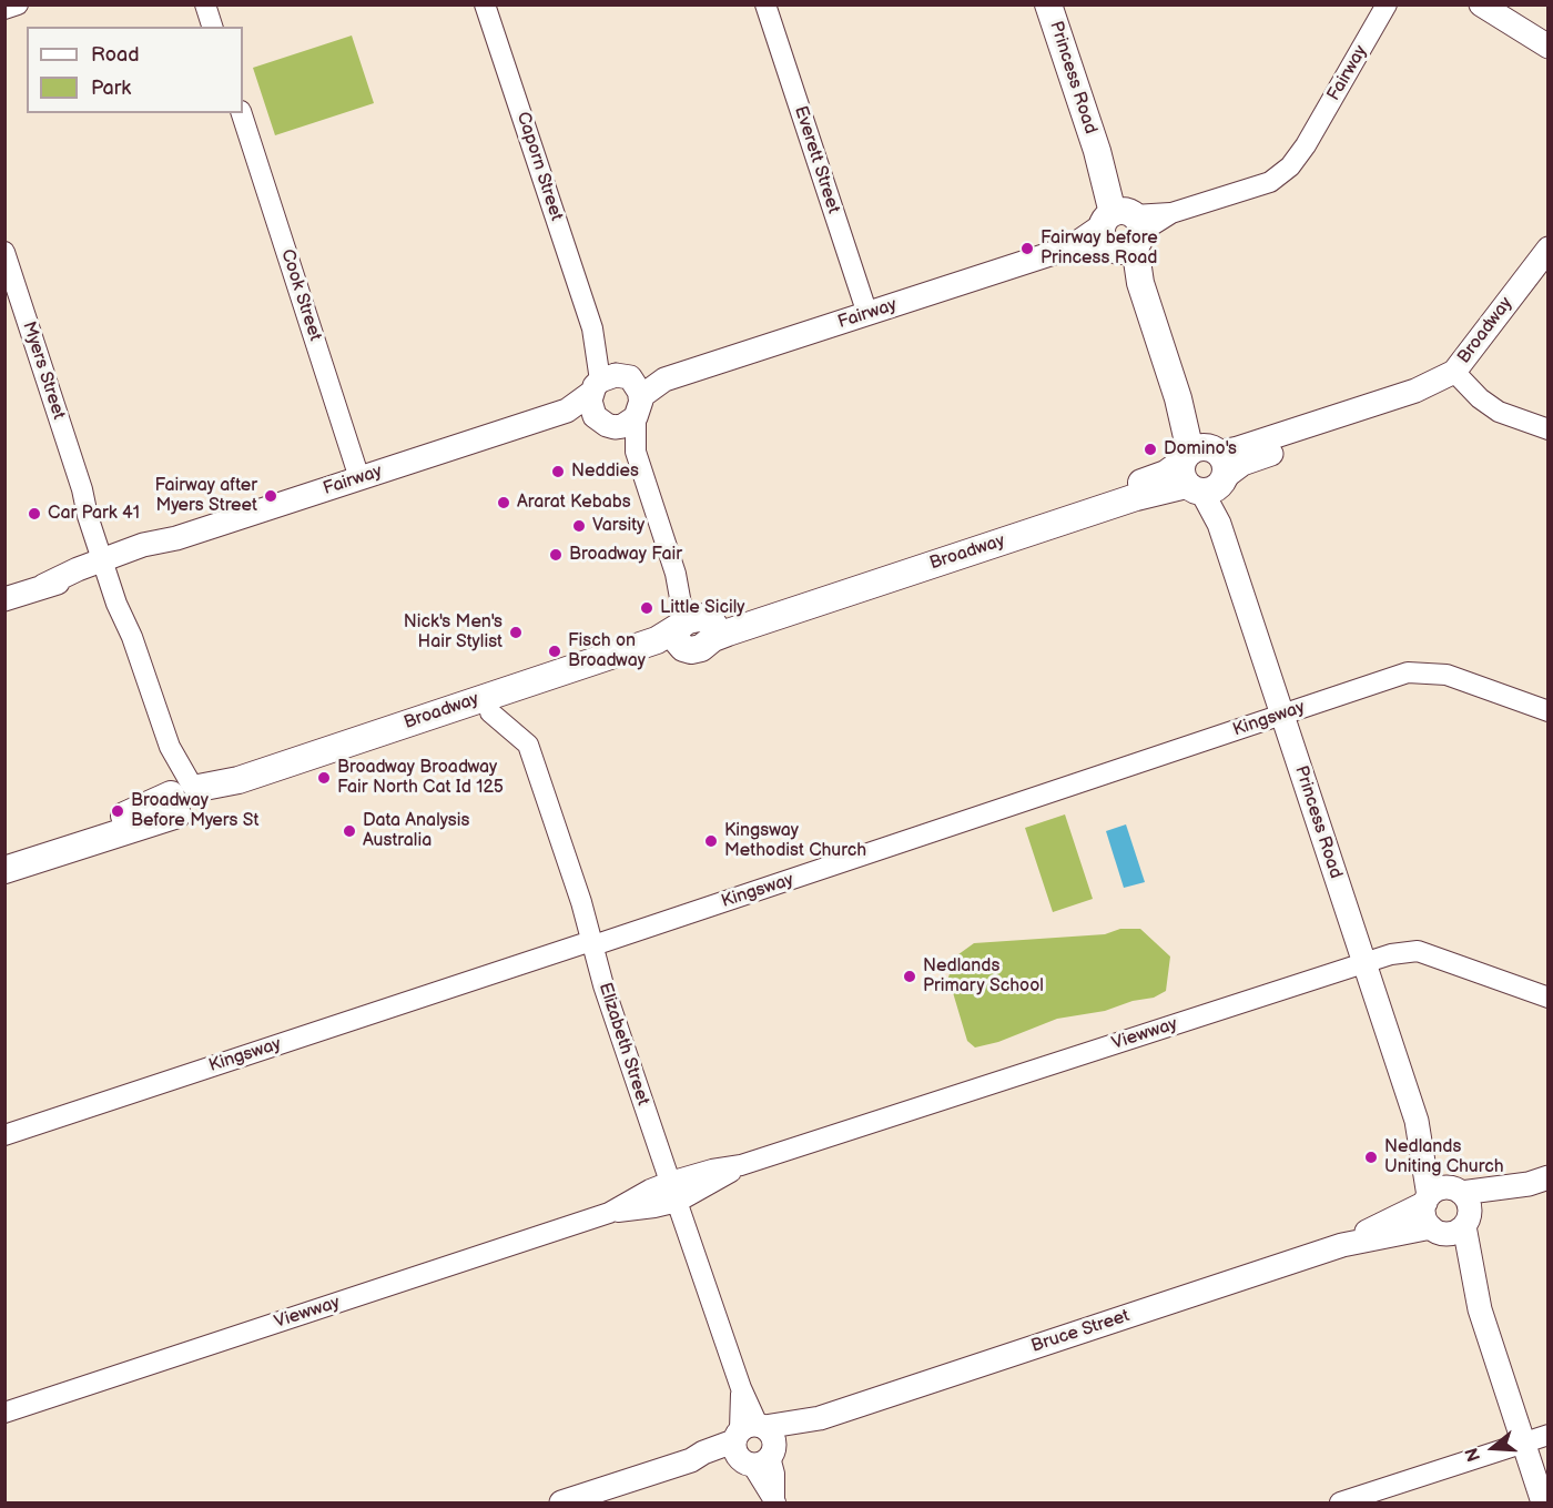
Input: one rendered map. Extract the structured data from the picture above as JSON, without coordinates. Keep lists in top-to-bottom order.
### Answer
{
  "streets": {
    "main road": ["Princess Road", "Broadway"],
    "street": [
      "Fairway",
      "Everett Street",
      "Caporn Street",
      "Cook Street",
      "Myers Street",
      "Kingsway",
      "Viewway",
      "Elizabeth Street",
      "Bruce Street"
    ]
  },
  "crossings": [
    ["Fairway", "Princess Road"],
    ["Fairway", "Everett Street"],
    ["Fairway", "Caporn Street"],
    ["Fairway", "Cook Street"],
    ["Fairway", "Myers Street"],
    ["Princess Road", "Broadway"],
    ["Princess Road", "Kingsway"],
    ["Princess Road", "Viewway"],
    ["Princess Road", "Bruce Street"],
    ["Caporn Street", "Broadway"],
    ["Broadway", "Myers Street"],
    ["Broadway", "Elizabeth Street"],
    ["Kingsway", "Elizabeth Street"],
    ["Viewway", "Elizabeth Street"],
    ["Elizabeth Street", "Bruce Street"]
  ],
  "places": [
    "Fairway before Princess Road",
    "Domino's",
    "Neddies",
    "Fairway after Myers Street",
    "Ararat Kebabs",
    "Car Park 41",
    "Varsity",
    "Broadway Fair",
    "Little Sicily",
    "Nick's Men's Hair Stylist",
    "Fisch on Broadway",
    "Broadway Broadway Fair North Cat Id 125",
    "Broadway Before Myers St",
    "Data Analysis Australia",
    "Kingsway Methodist Church",
    "Nedlands Primary School",
    "Nedlands Uniting Church"
  ],
  "legend": ["Road", "Park"],
  "north": "left"
}
